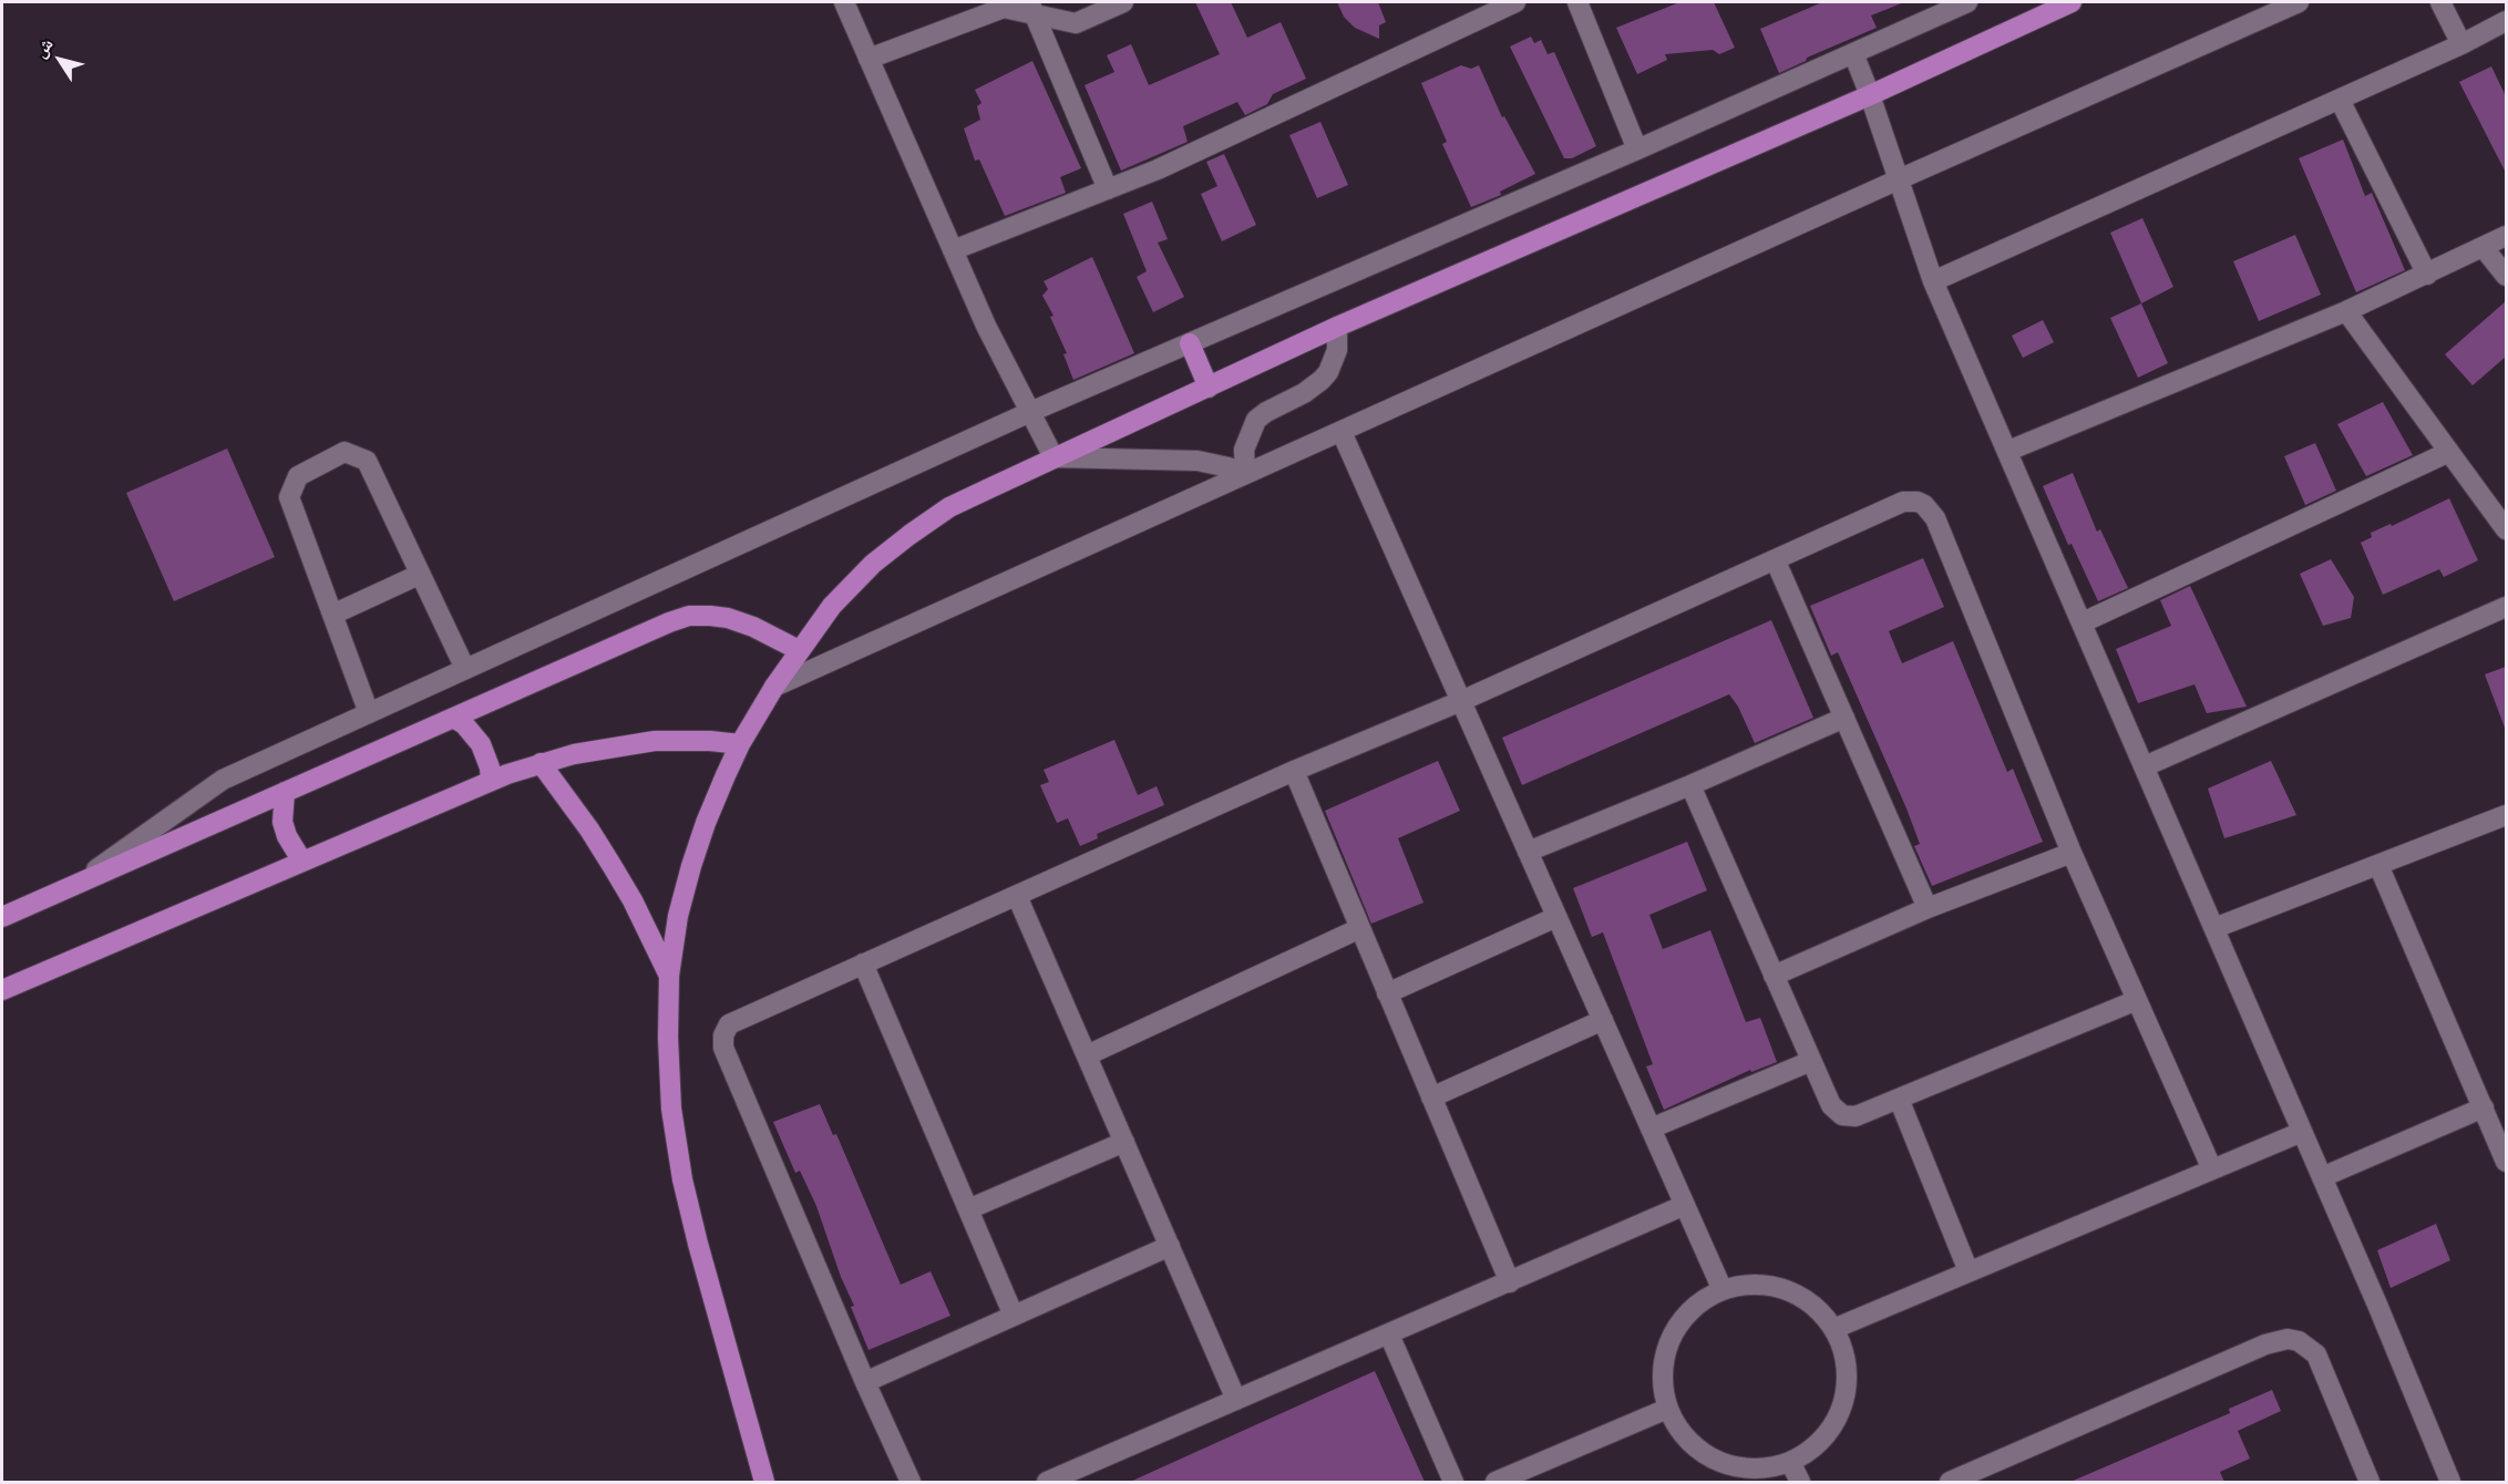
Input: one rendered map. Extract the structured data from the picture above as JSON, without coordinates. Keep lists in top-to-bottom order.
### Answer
{
  "north": "top left"
}
